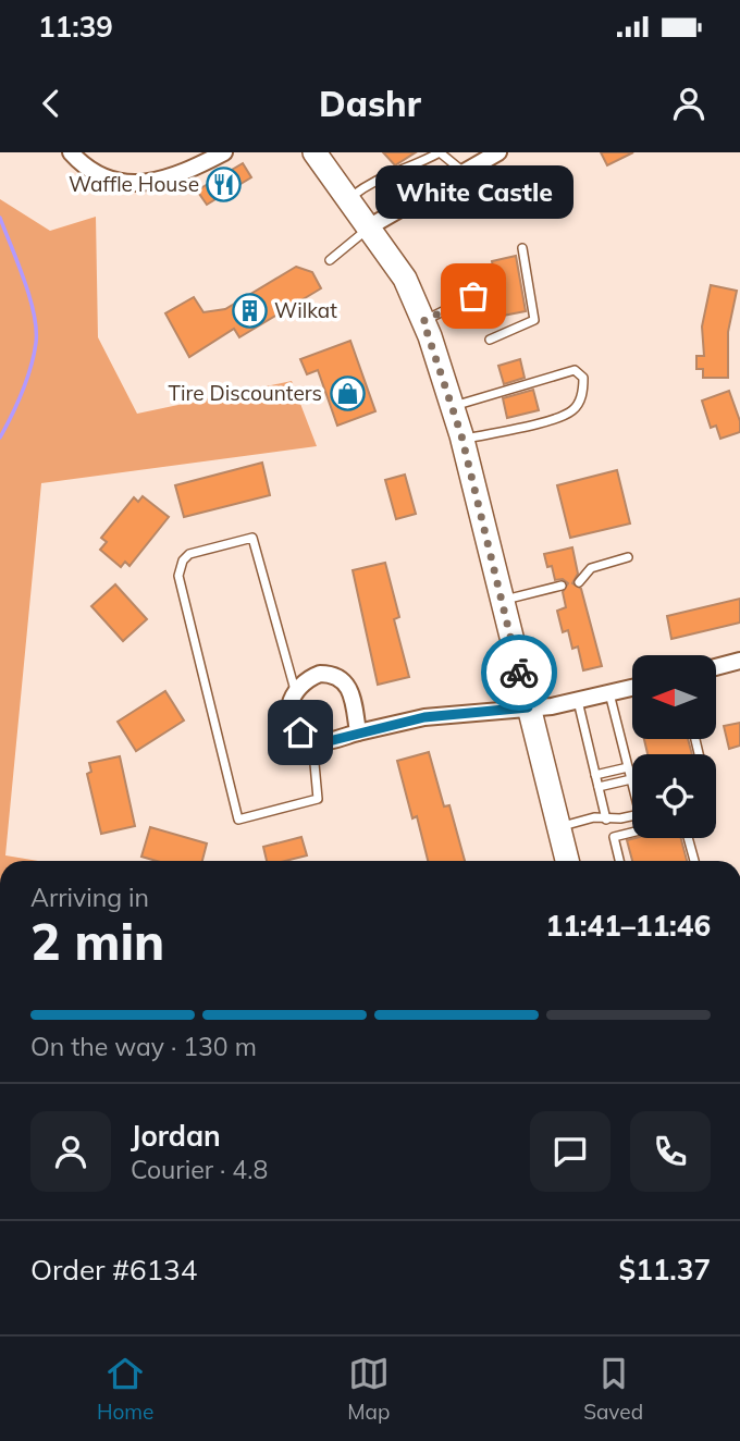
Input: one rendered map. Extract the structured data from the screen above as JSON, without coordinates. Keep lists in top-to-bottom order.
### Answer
{
  "places": {
    "restaurant": ["Waffle House"],
    "other": ["White Castle"],
    "building": ["Wilkat"],
    "shop": ["Tire Discounters"]
  },
  "north": "left",
  "page": {
    "status": "11:39",
    "header": "Dashr",
    "bubble": "White Castle",
    "heading": ["2 min", "Arriving in", "11:41–11:46"],
    "panel": [
      "Jordan",
      "Courier · 4.8",
      "Order #6134",
      "$11.37"
    ],
    "bar": "On the way · 130 m",
    "tabs": ["Home", "Map", "Saved"]
  }
}
